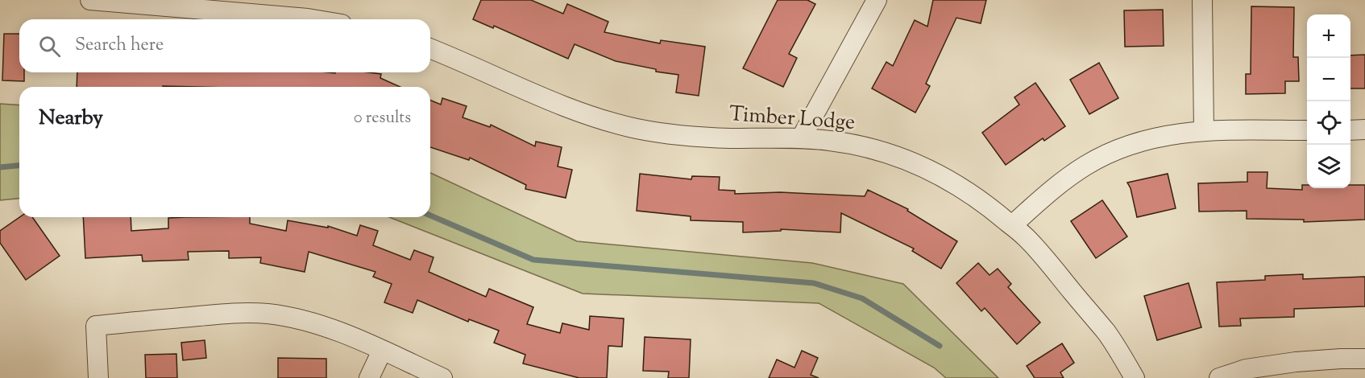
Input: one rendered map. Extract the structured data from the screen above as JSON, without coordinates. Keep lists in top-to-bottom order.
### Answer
{
  "streets": {
    "street": ["Timber Lodge"]
  },
  "page": {
    "map_buttons": ["+", "−"],
    "search": "Search here",
    "heading": ["Nearby", "0 results"]
  }
}
